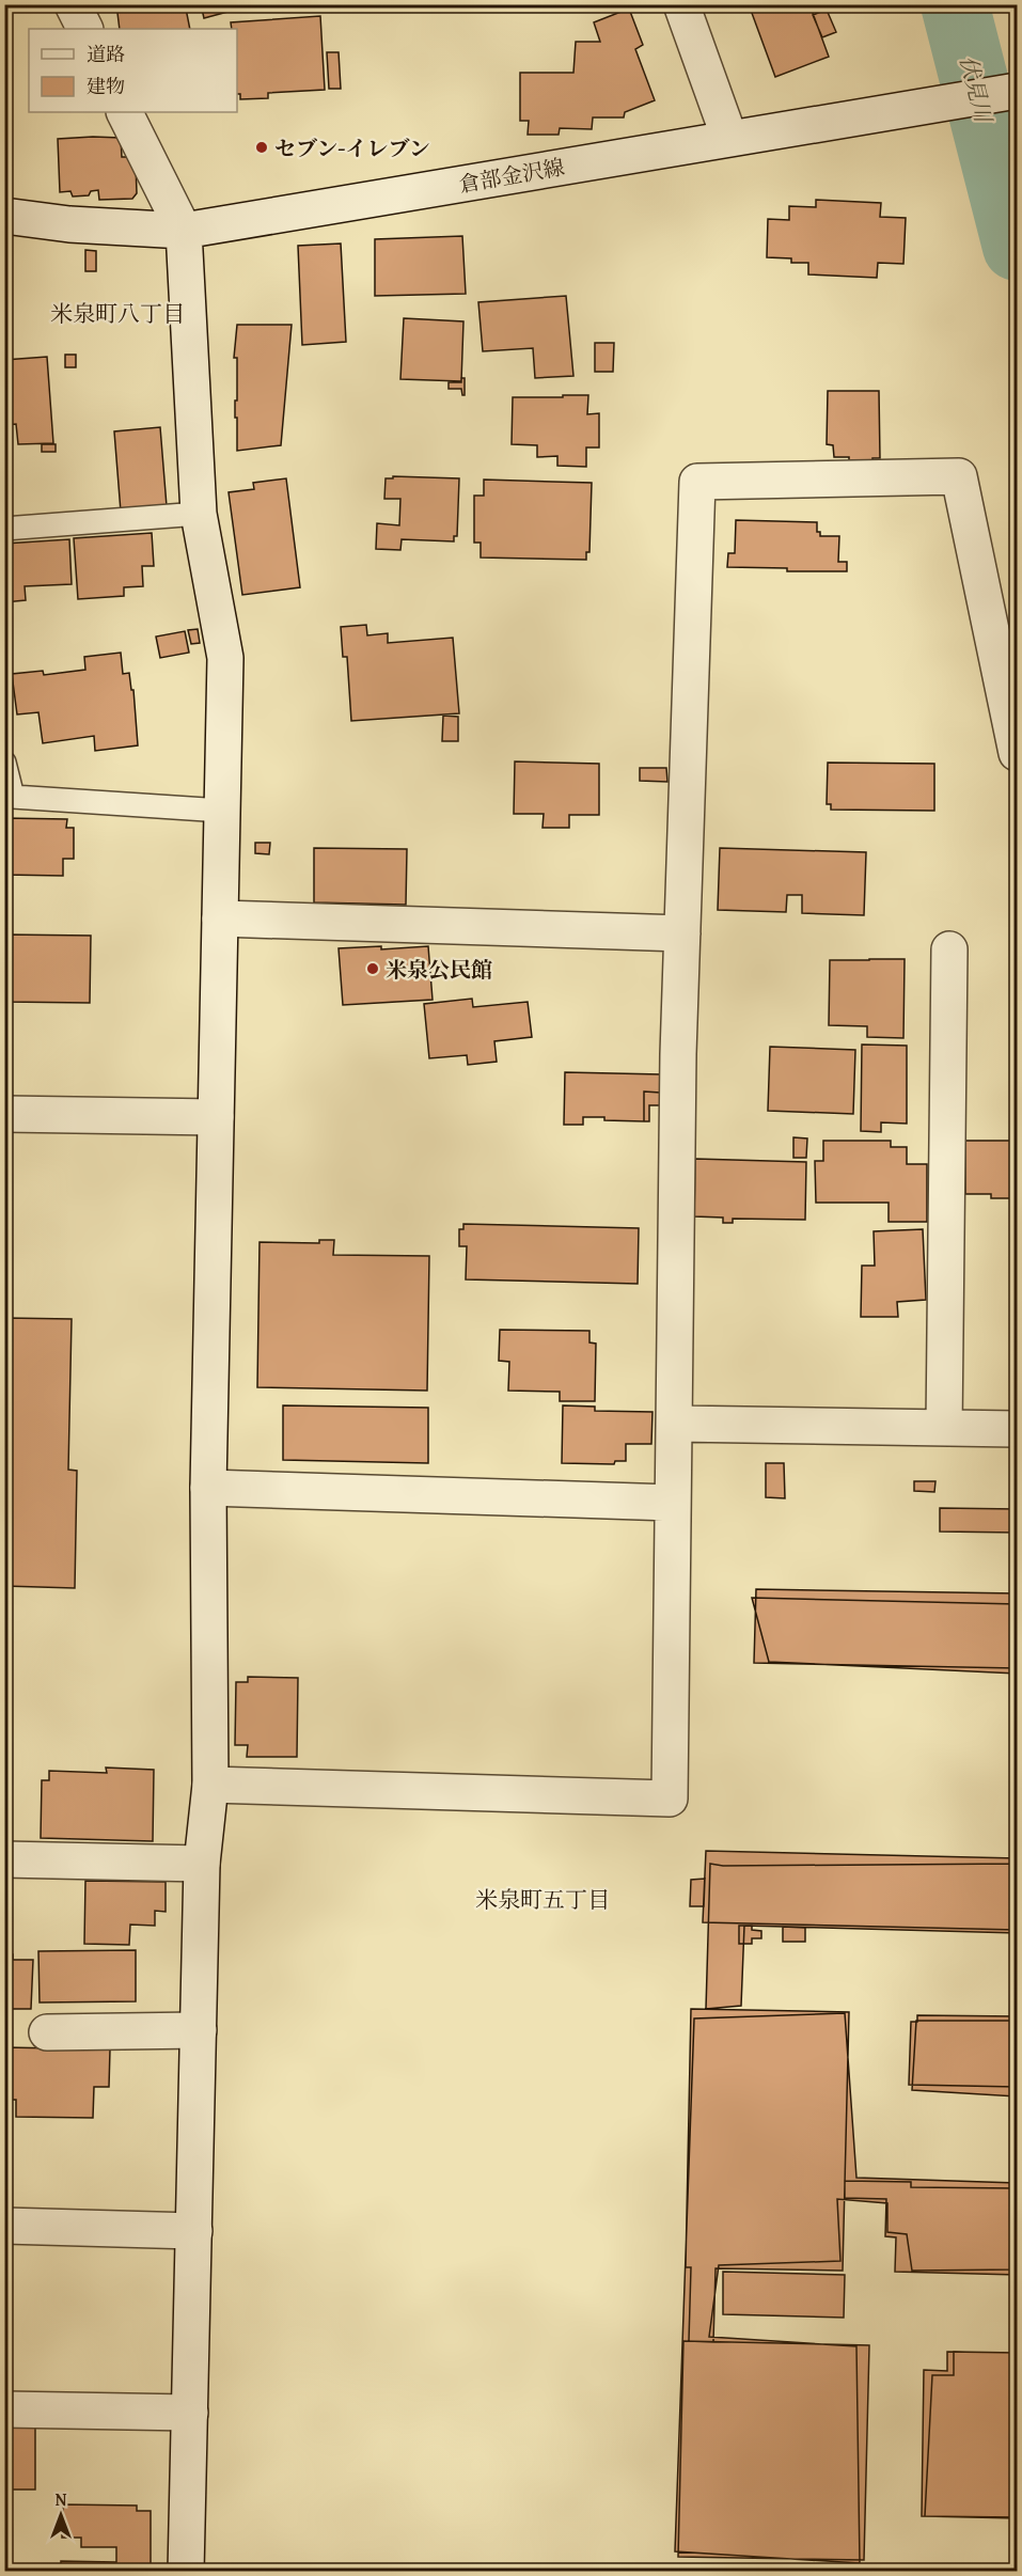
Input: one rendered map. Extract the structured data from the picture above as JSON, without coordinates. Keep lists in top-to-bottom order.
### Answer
{
  "streets": {
    "street": ["倉部金沢線"]
  },
  "districts": ["米泉町八丁目", "米泉町五丁目"],
  "water": ["伏見川"],
  "places": ["セブン-イレブン", "米泉公民館"],
  "legend": ["道路", "建物"],
  "north": "top"
}
